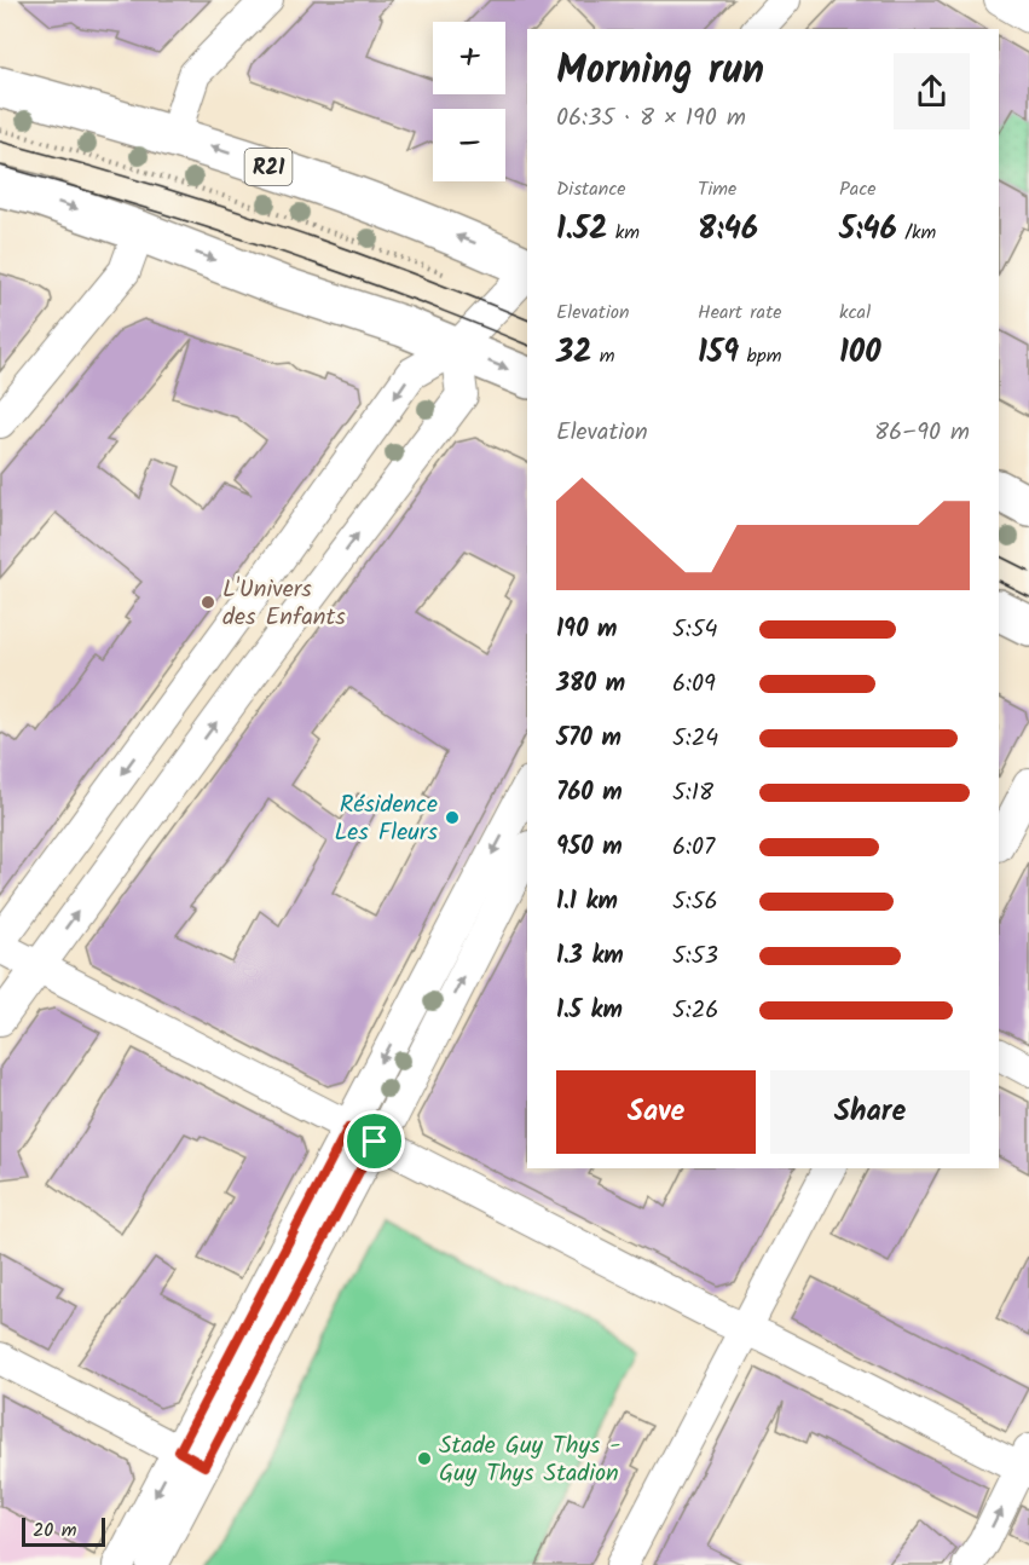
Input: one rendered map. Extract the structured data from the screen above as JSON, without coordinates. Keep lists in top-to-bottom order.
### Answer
{
  "streets": {
    "main road": ["R21"]
  },
  "places": ["L'Univers des Enfants", "Résidence Les Fleurs", "Stade Guy Thys - Guy Thys Stadion"],
  "scale_bar": "20 m",
  "page": {
    "map_buttons": ["+", "−"],
    "heading": ["Morning run", "06:35 · 8 × 190 m"],
    "stats": [
      ["Distance", "1.52 km"],
      ["Time", "8:46"],
      ["Pace", "5:46 /km"],
      ["Elevation", "32 m"],
      ["Heart rate", "159 bpm"],
      ["kcal", "100"]
    ],
    "chart": ["Elevation", "86–90 m"],
    "list": [
      {
        "name": "190 m",
        "note": "5:54"
      },
      {
        "name": "380 m",
        "note": "6:09"
      },
      {
        "name": "570 m",
        "note": "5:24"
      },
      {
        "name": "760 m",
        "note": "5:18"
      },
      {
        "name": "950 m",
        "note": "6:07"
      },
      {
        "name": "1.1 km",
        "note": "5:56"
      },
      {
        "name": "1.3 km",
        "note": "5:53"
      },
      {
        "name": "1.5 km",
        "note": "5:26"
      }
    ],
    "buttons": ["Save", "Share"],
    "scale": "20 m"
  }
}
